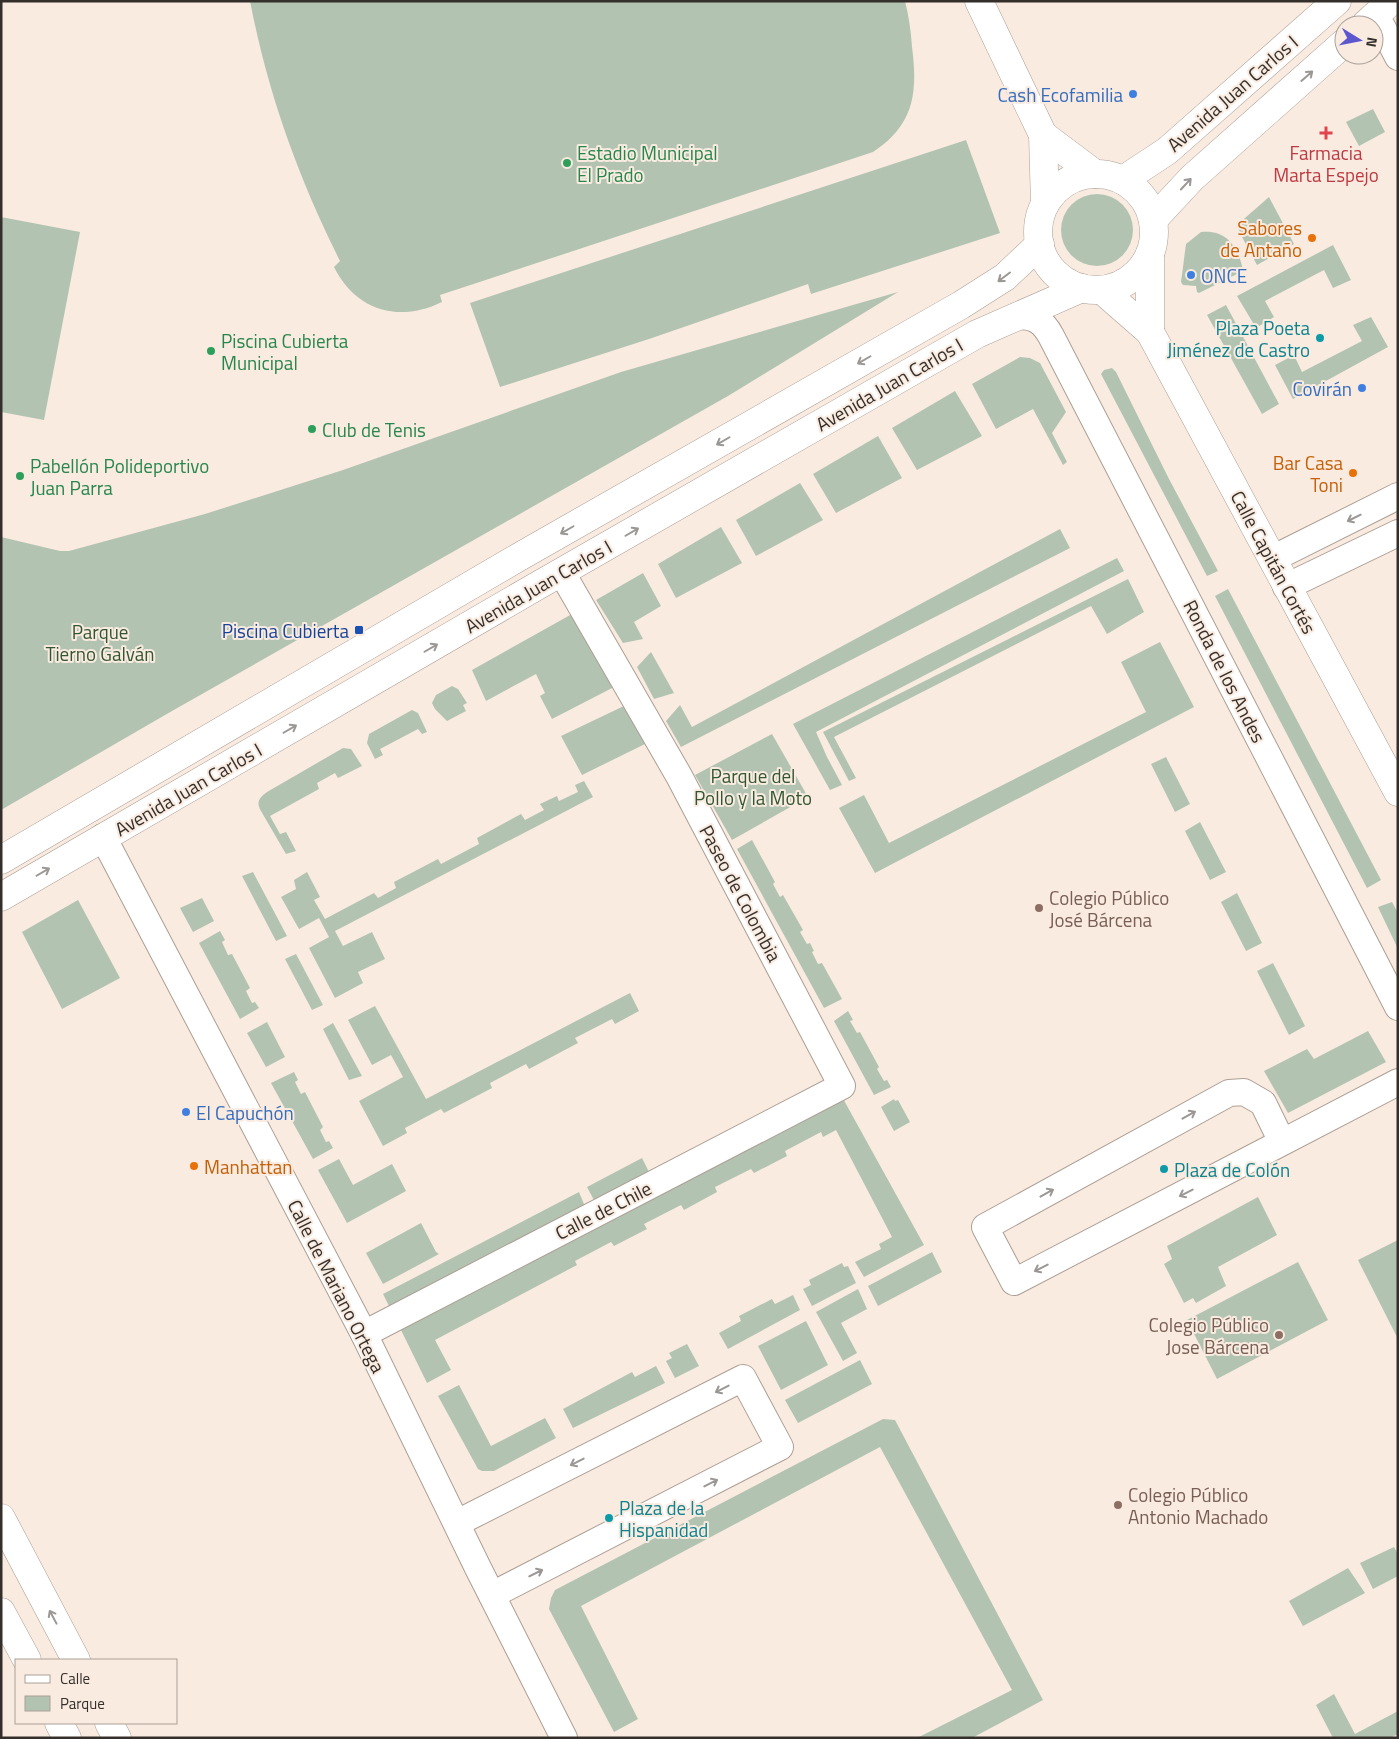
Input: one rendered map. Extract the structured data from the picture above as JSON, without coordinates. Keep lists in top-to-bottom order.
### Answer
{
  "streets": {
    "street": [
      "Avenida Juan Carlos I",
      "Calle Capitán Cortés",
      "Ronda de los Andes",
      "Paseo de Colombia",
      "Calle de Chile",
      "Calle de Mariano Ortega"
    ]
  },
  "crossings": [
    ["Avenida Juan Carlos I", "Calle Capitán Cortés"],
    ["Avenida Juan Carlos I", "Ronda de los Andes"],
    ["Avenida Juan Carlos I", "Paseo de Colombia"],
    ["Avenida Juan Carlos I", "Calle de Mariano Ortega"],
    ["Paseo de Colombia", "Calle de Chile"],
    ["Calle de Chile", "Calle de Mariano Ortega"]
  ],
  "parks": ["Parque Tierno Galván", "Parque del Pollo y la Moto"],
  "places": {
    "other": [
      "Cash Ecofamilia",
      "Estadio Municipal El Prado",
      "Sabores de Antaño",
      "ONCE",
      "Plaza Poeta Jiménez de Castro",
      "Piscina Cubierta Municipal",
      "Covirán",
      "Club de Tenis",
      "Bar Casa Toni",
      "Pabellón Polideportivo Juan Parra",
      "Colegio Público José Bárcena",
      "El Capuchón",
      "Manhattan",
      "Plaza de Colón",
      "Colegio Público Jose Bárcena",
      "Colegio Público Antonio Machado",
      "Plaza de la Hispanidad"
    ],
    "health": ["Farmacia Marta Espejo"],
    "transit": ["Piscina Cubierta"]
  },
  "legend": ["Calle", "Parque"],
  "north": "right"
}
